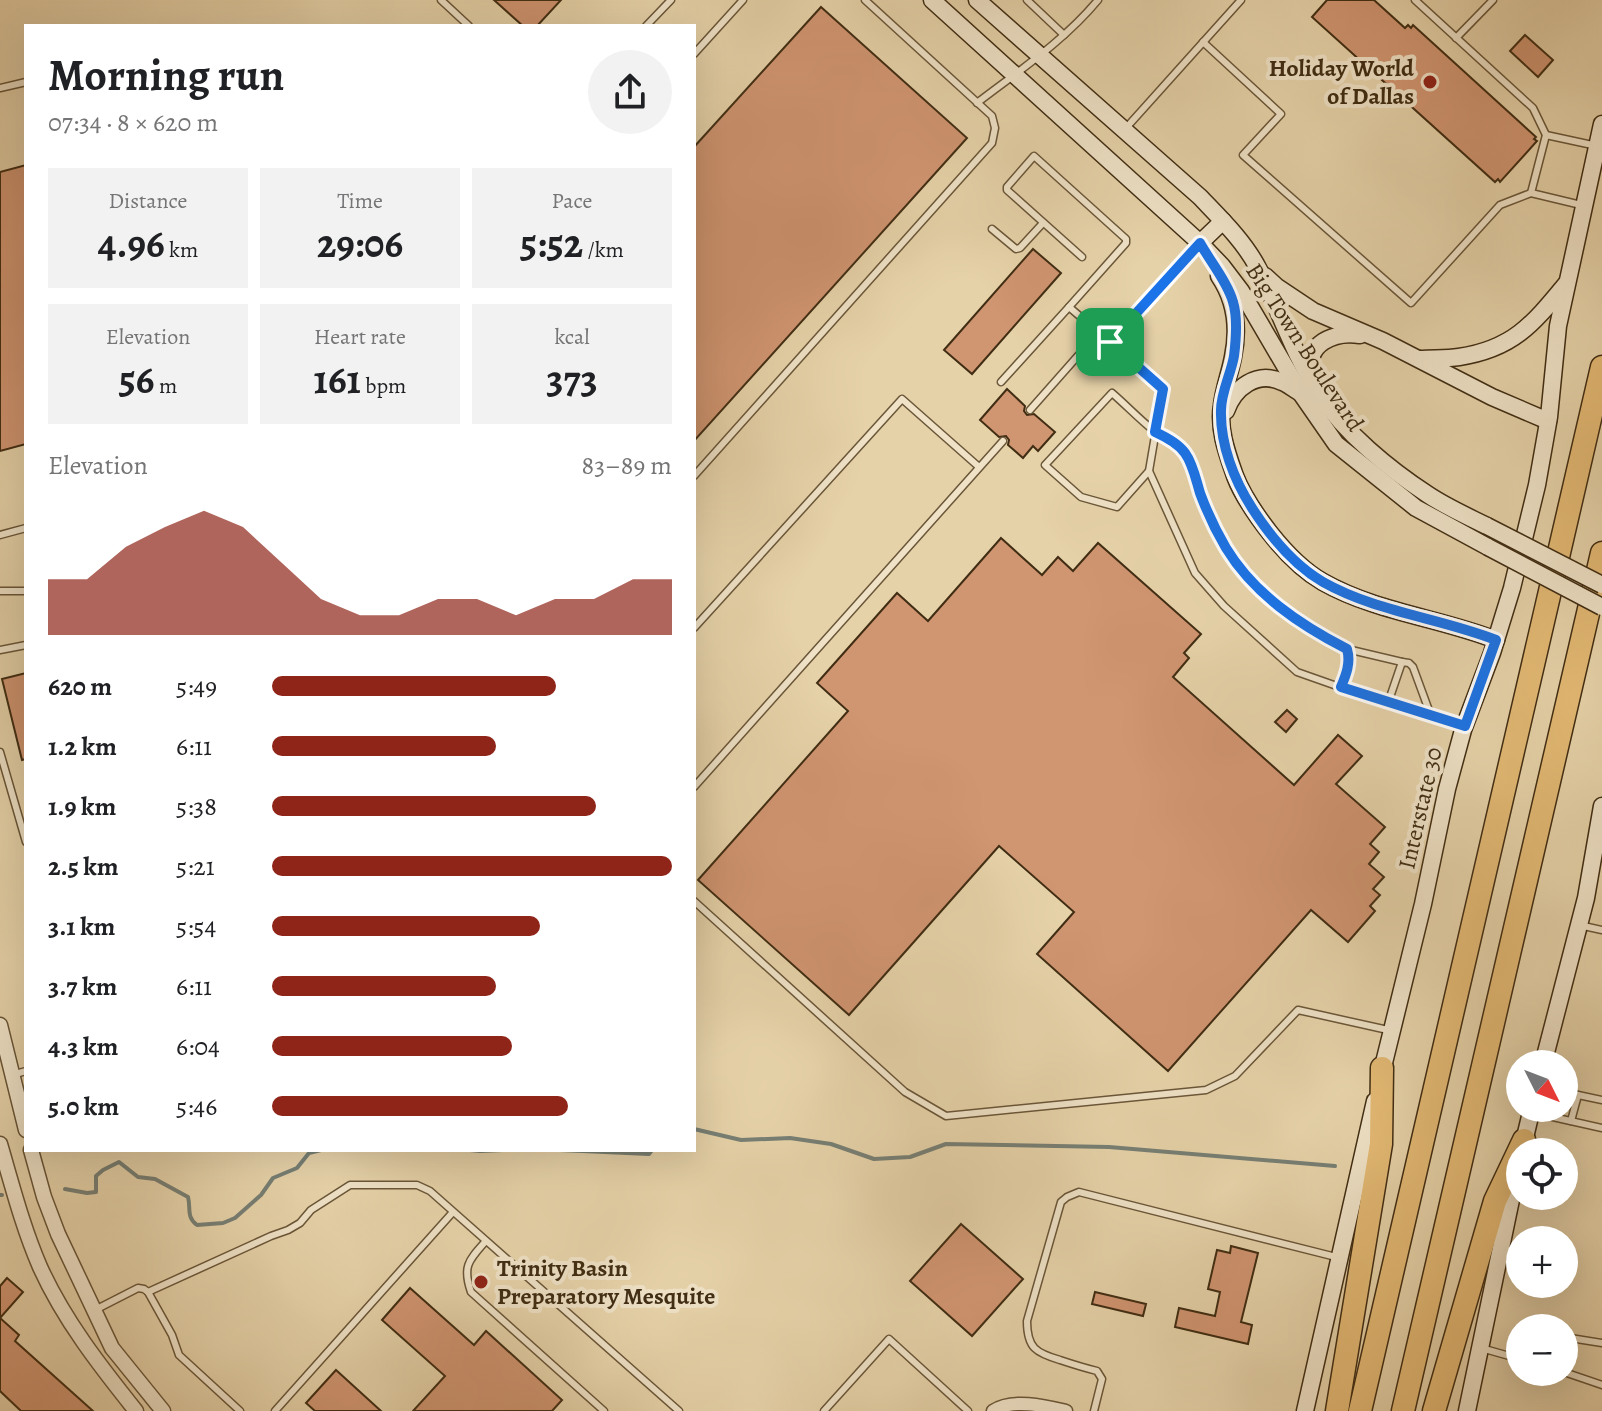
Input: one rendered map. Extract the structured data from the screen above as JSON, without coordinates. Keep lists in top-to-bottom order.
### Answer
{
  "streets": {
    "main road": ["Big Town Boulevard", "Interstate 30"]
  },
  "places": ["Holiday World of Dallas", "Trinity Basin Preparatory Mesquite"],
  "north": "bottom right",
  "page": {
    "heading": ["Morning run", "07:34 · 8 × 620 m"],
    "stats": [
      ["Distance", "4.96 km"],
      ["Time", "29:06"],
      ["Pace", "5:52 /km"],
      ["Elevation", "56 m"],
      ["Heart rate", "161 bpm"],
      ["kcal", "373"]
    ],
    "chart": ["Elevation", "83–89 m"],
    "list": [
      {
        "name": "620 m",
        "note": "5:49"
      },
      {
        "name": "1.2 km",
        "note": "6:11"
      },
      {
        "name": "1.9 km",
        "note": "5:38"
      },
      {
        "name": "2.5 km",
        "note": "5:21"
      },
      {
        "name": "3.1 km",
        "note": "5:54"
      },
      {
        "name": "3.7 km",
        "note": "6:11"
      },
      {
        "name": "4.3 km",
        "note": "6:04"
      },
      {
        "name": "5.0 km",
        "note": "5:46"
      }
    ],
    "map_buttons": ["+", "−"]
  }
}
